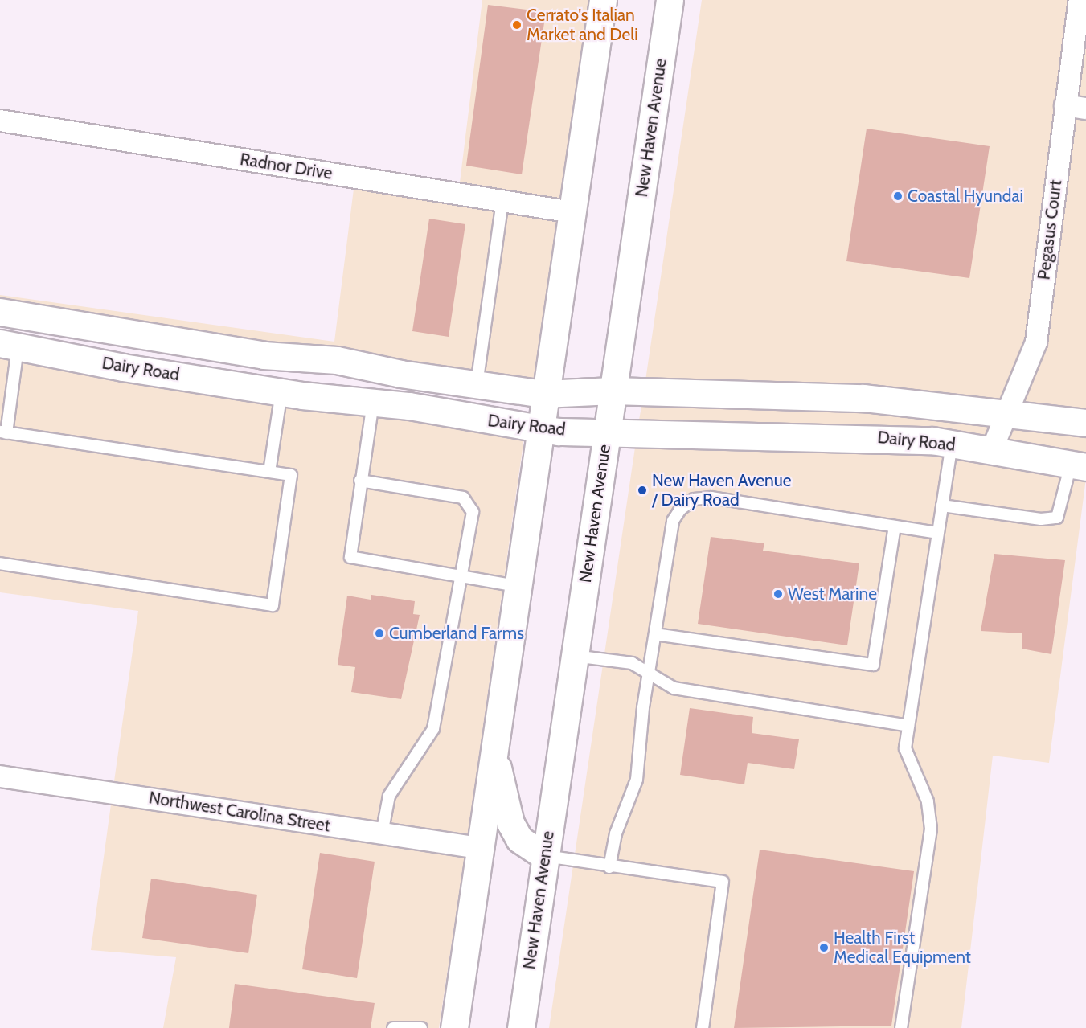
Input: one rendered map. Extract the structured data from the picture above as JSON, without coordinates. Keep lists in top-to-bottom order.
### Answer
{
  "streets": {
    "main road": ["New Haven Avenue", "Dairy Road"],
    "street": ["Radnor Drive", "Pegasus Court", "Northwest Carolina Street"]
  },
  "crossings": [
    ["New Haven Avenue", "Dairy Road"],
    ["Pegasus Court", "Dairy Road"]
  ],
  "places": [
    "Cerrato's Italian Market and Deli",
    "Coastal Hyundai",
    "New Haven Avenue / Dairy Road",
    "West Marine",
    "Cumberland Farms",
    "Health First Medical Equipment"
  ]
}
